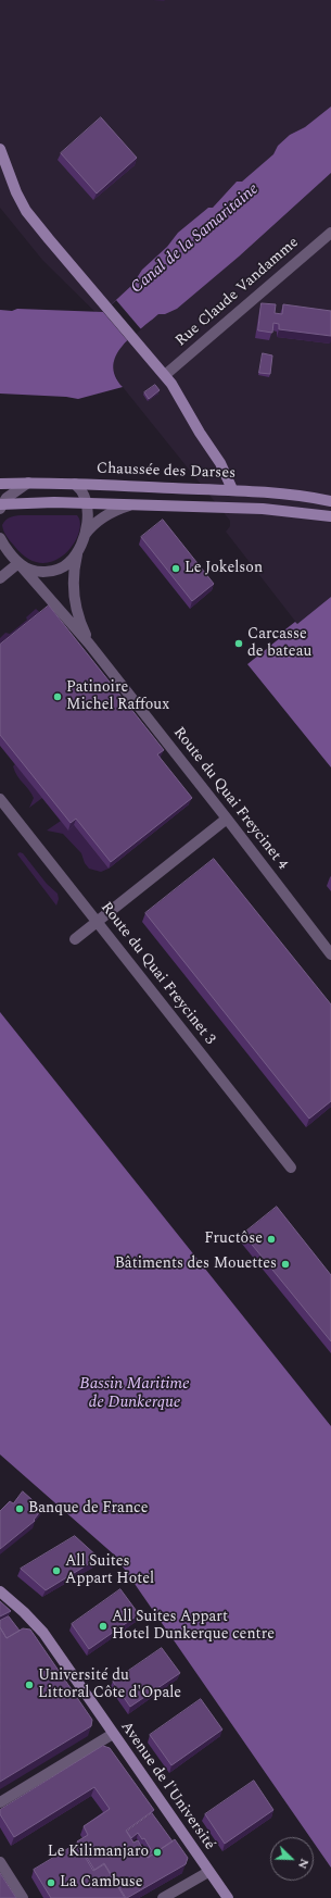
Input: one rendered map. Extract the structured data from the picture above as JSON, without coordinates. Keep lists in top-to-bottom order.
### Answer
{
  "streets": {
    "street": [
      "Rue Claude Vandamme",
      "Chaussée des Darses",
      "Route du Quai Freycinet 4",
      "Route du Quai Freycinet 3",
      "Avenue de l'Université"
    ]
  },
  "water": ["Canal de la Samaritaine", "Bassin Maritime de Dunkerque"],
  "places": [
    "Le Jokelson",
    "Carcasse de bateau",
    "Patinoire Michel Raffoux",
    "Fructôse",
    "Bâtiments des Mouettes",
    "Banque de France",
    "All Suites Appart Hotel",
    "All Suites Appart Hotel Dunkerque centre",
    "Université du Littoral Côte d'Opale",
    "Le Kilimanjaro",
    "La Cambuse"
  ],
  "north": "bottom right"
}
